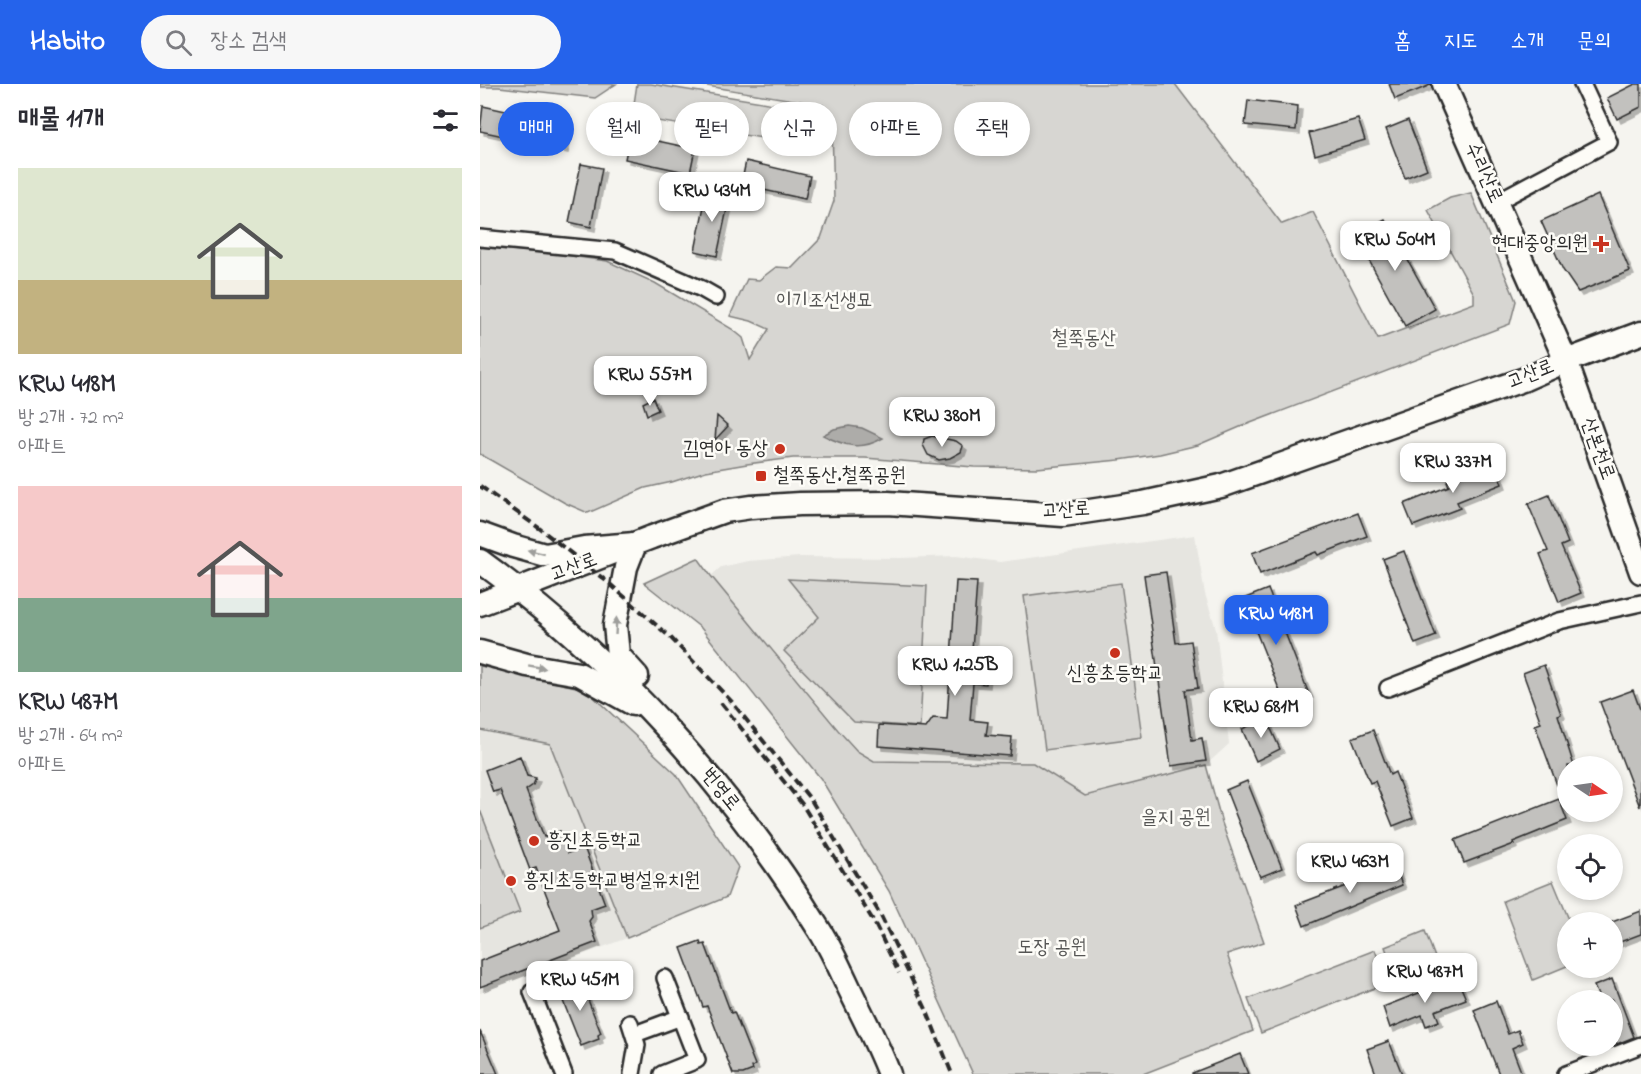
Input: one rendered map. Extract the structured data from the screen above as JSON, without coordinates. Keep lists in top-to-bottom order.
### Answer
{
  "streets": {
    "street": [
      "수리산로",
      "고산로",
      "산본천로",
      "번영로"
    ]
  },
  "crossings": [
    ["수리산로", "고산로"],
    ["수리산로", "산본천로"],
    ["고산로", "산본천로"],
    ["고산로", "번영로"]
  ],
  "parks": [
    "이기조선생묘",
    "철쭉동산",
    "을지 공원",
    "도장 공원"
  ],
  "places": {
    "health": ["현대중앙의원"],
    "other": [
      "김연아 동상",
      "신흥초등학교",
      "흥진초등학교",
      "흥진초등학교병설유치원"
    ],
    "transit": ["철쭉동산.철쭉공원"]
  },
  "north": "right",
  "page": {
    "header": "Habito",
    "search": "장소 검색",
    "nav": [
      "홈",
      "지도",
      "소개",
      "문의"
    ],
    "heading": "매물 11개",
    "chip": [
      "매매",
      "월세",
      "필터",
      "신규",
      "아파트",
      "주택"
    ],
    "list": [
      {
        "name": "KRW 418M",
        "note": "방 2개 · 72 m² · 아파트"
      },
      {
        "name": "KRW 487M",
        "note": "방 2개 · 64 m² · 아파트"
      }
    ],
    "price": [
      "KRW 434M",
      "KRW 504M",
      "KRW 557M",
      "KRW 380M",
      "KRW 337M",
      "KRW 418M",
      "KRW 1.25B",
      "KRW 681M",
      "KRW 463M",
      "KRW 487M",
      "KRW 451M"
    ],
    "map_buttons": ["+", "−"]
  }
}
